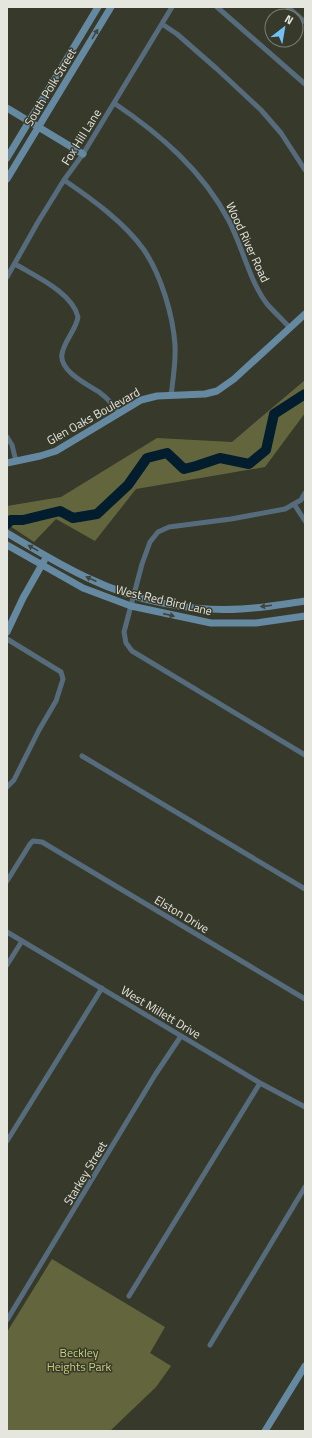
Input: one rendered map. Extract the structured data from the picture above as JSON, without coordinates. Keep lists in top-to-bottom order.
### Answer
{
  "streets": {
    "main road": ["South Polk Street", "Glen Oaks Boulevard", "West Red Bird Lane"],
    "street": [
      "Fox Hill Lane",
      "Wood River Road",
      "Elston Drive",
      "West Millett Drive",
      "Starkey Street"
    ]
  },
  "crossings": [
    ["Fox Hill Lane", "Wood River Road"],
    ["Wood River Road", "Glen Oaks Boulevard"],
    ["West Millett Drive", "Starkey Street"]
  ],
  "parks": ["Beckley Heights Park"],
  "north": "top right"
}
